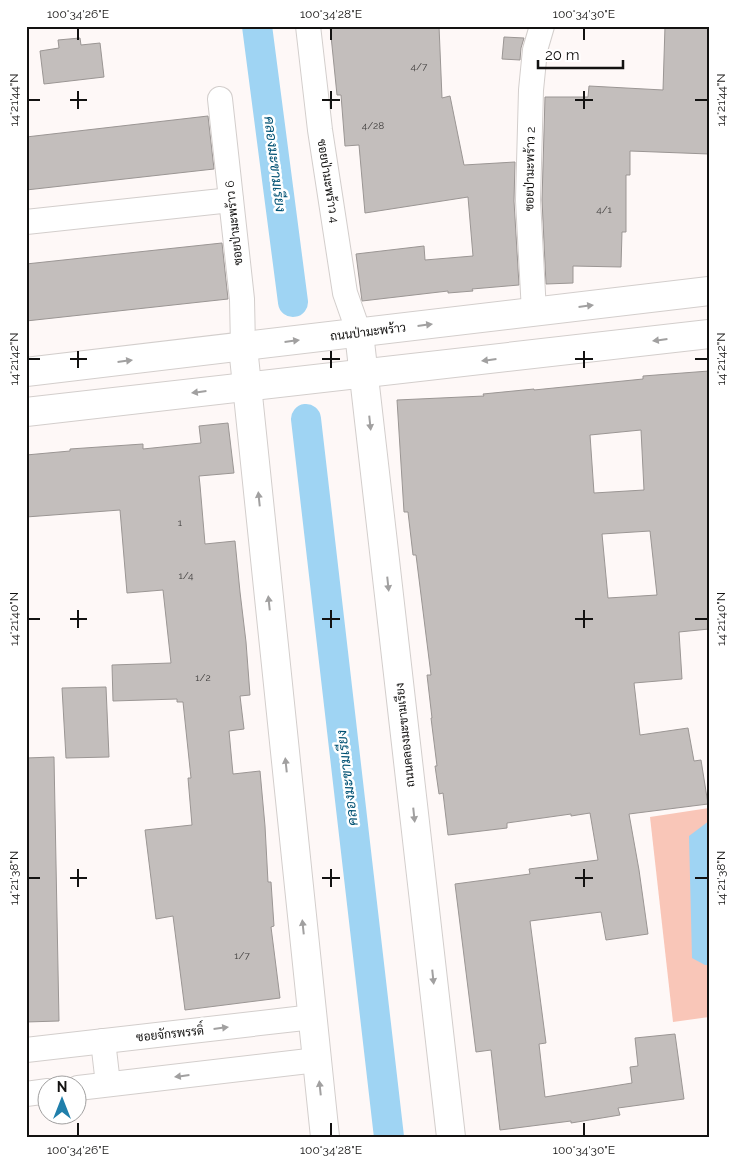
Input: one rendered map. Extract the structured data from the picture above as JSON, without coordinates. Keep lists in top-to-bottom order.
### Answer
{
  "streets": {
    "street": [
      "ซอยป่ามะพร้าว 2",
      "ซอยป่ามะพร้าว 4",
      "ซอยป่ามะพร้าว 6",
      "ถนนป่ามะพร้าว",
      "ถนนคลองมะขามเรียง",
      "ซอยจักรพรรดิ์"
    ]
  },
  "crossings": [
    ["ซอยป่ามะพร้าว 2", "ถนนป่ามะพร้าว"],
    ["ซอยป่ามะพร้าว 4", "ถนนป่ามะพร้าว"],
    ["ซอยป่ามะพร้าว 4", "ถนนคลองมะขามเรียง"],
    ["ซอยป่ามะพร้าว 6", "ถนนป่ามะพร้าว"],
    ["ถนนป่ามะพร้าว", "ถนนคลองมะขามเรียง"]
  ],
  "water": ["คลองมะขามเรียง"],
  "house_numbers": [
    "4/7",
    "4/28",
    "4/1",
    "1",
    "1/4",
    "1/2",
    "1/7"
  ],
  "scale_bar": "20 m",
  "north": "top",
  "coordinates": [
    "100°34'26\"E",
    "100°34'28\"E",
    "100°34'30\"E",
    "14°21'44\"N",
    "14°21'42\"N",
    "14°21'40\"N",
    "14°21'38\"N"
  ]
}
